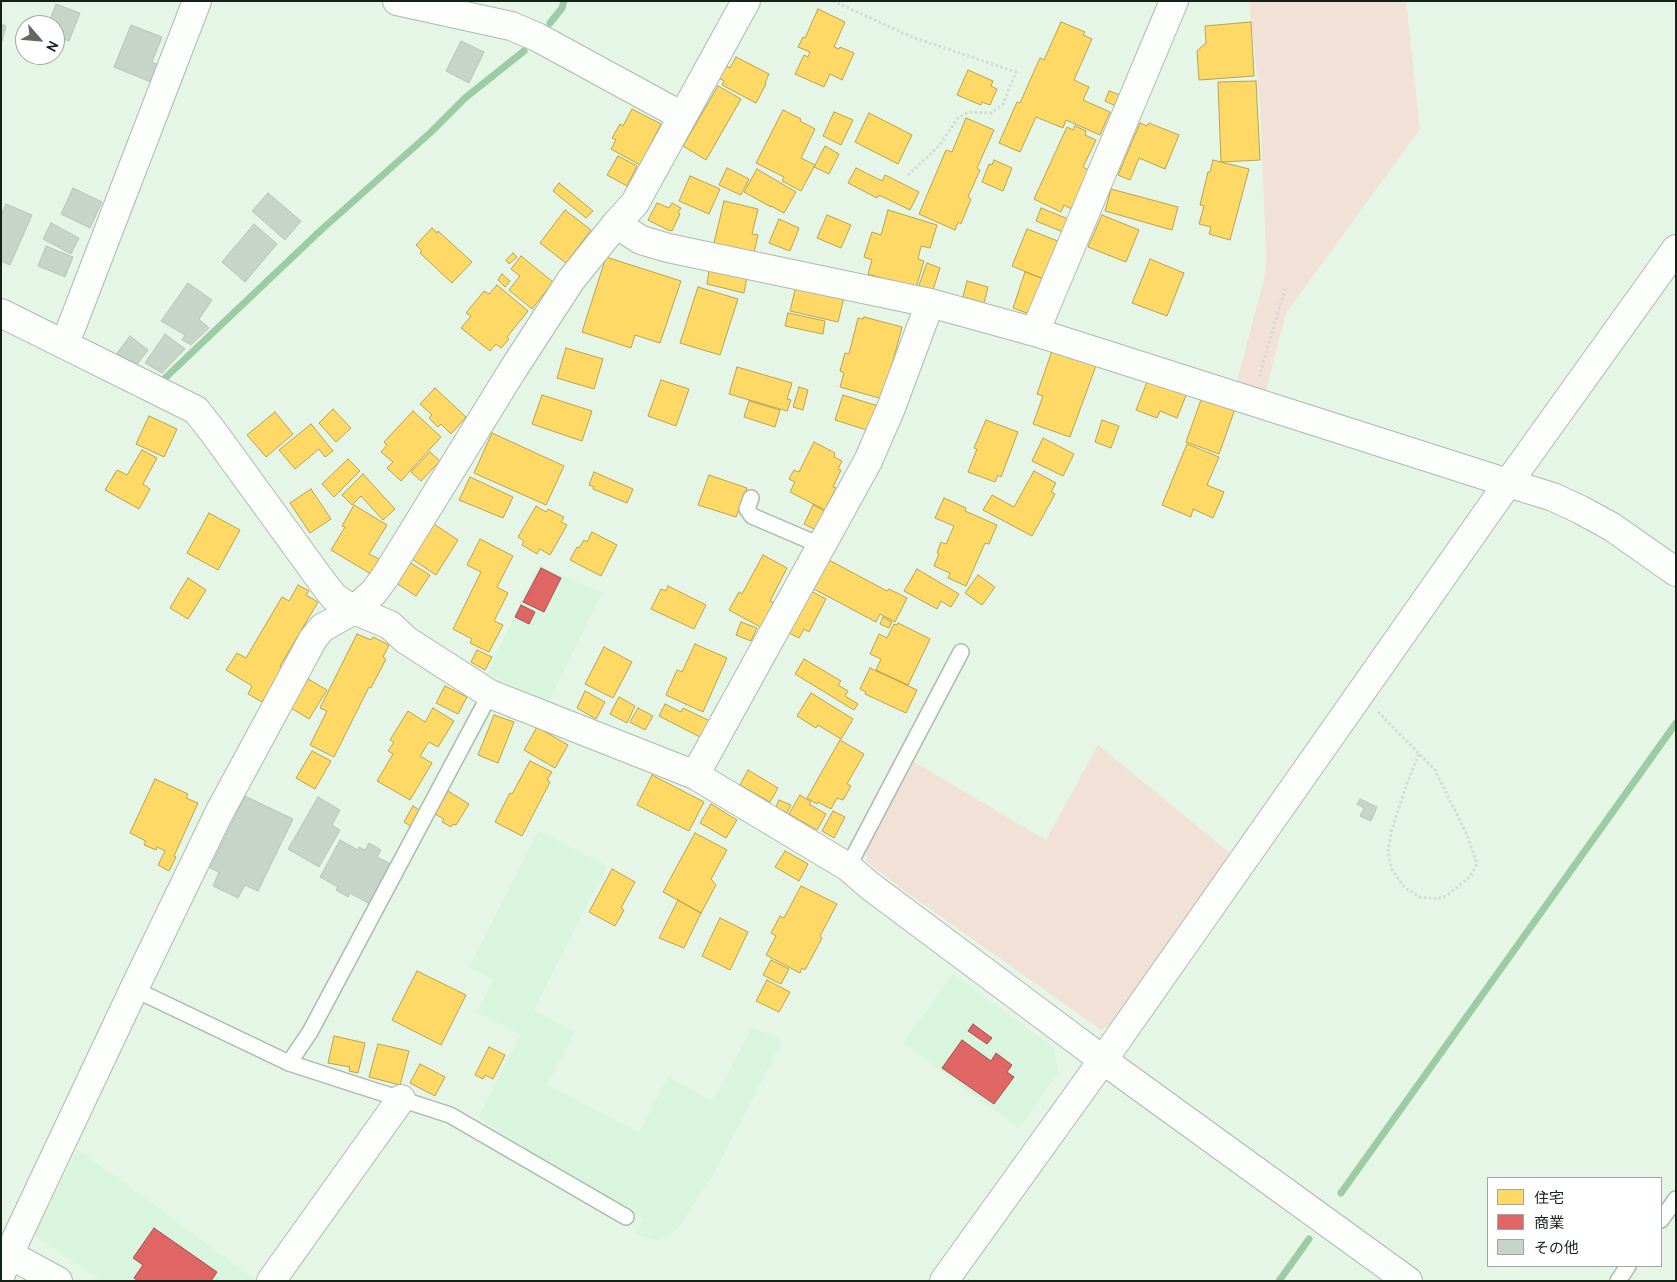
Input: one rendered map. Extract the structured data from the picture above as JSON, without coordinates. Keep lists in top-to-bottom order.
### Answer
{
  "legend": ["住宅", "商業", "その他"],
  "north": "bottom right"
}
